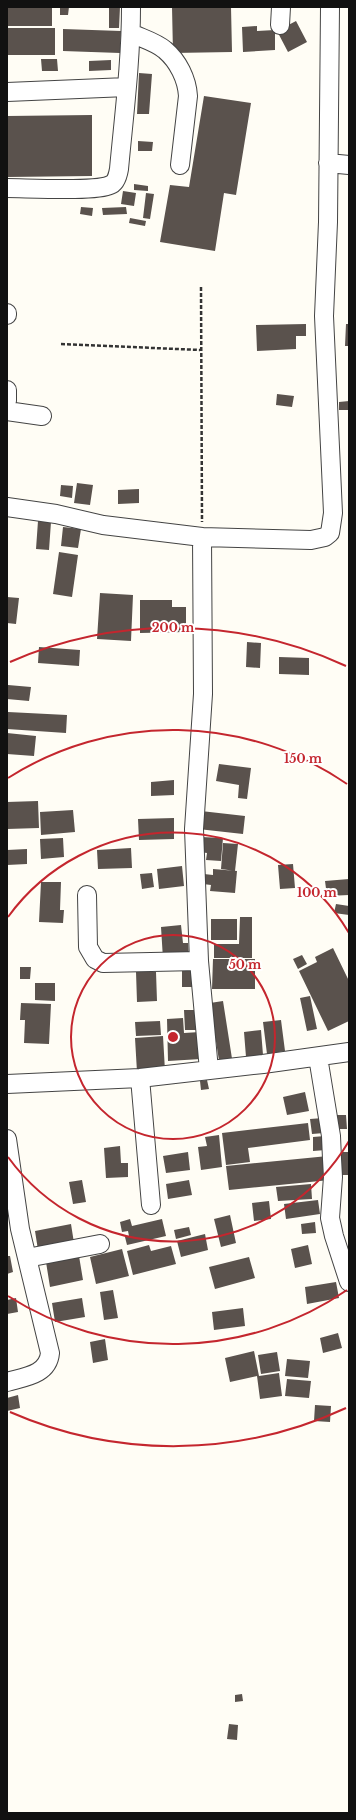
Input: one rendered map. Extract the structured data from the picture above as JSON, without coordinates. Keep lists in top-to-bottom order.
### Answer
{
  "rings": [
    "200 m",
    "150 m",
    "100 m",
    "50 m"
  ]
}
